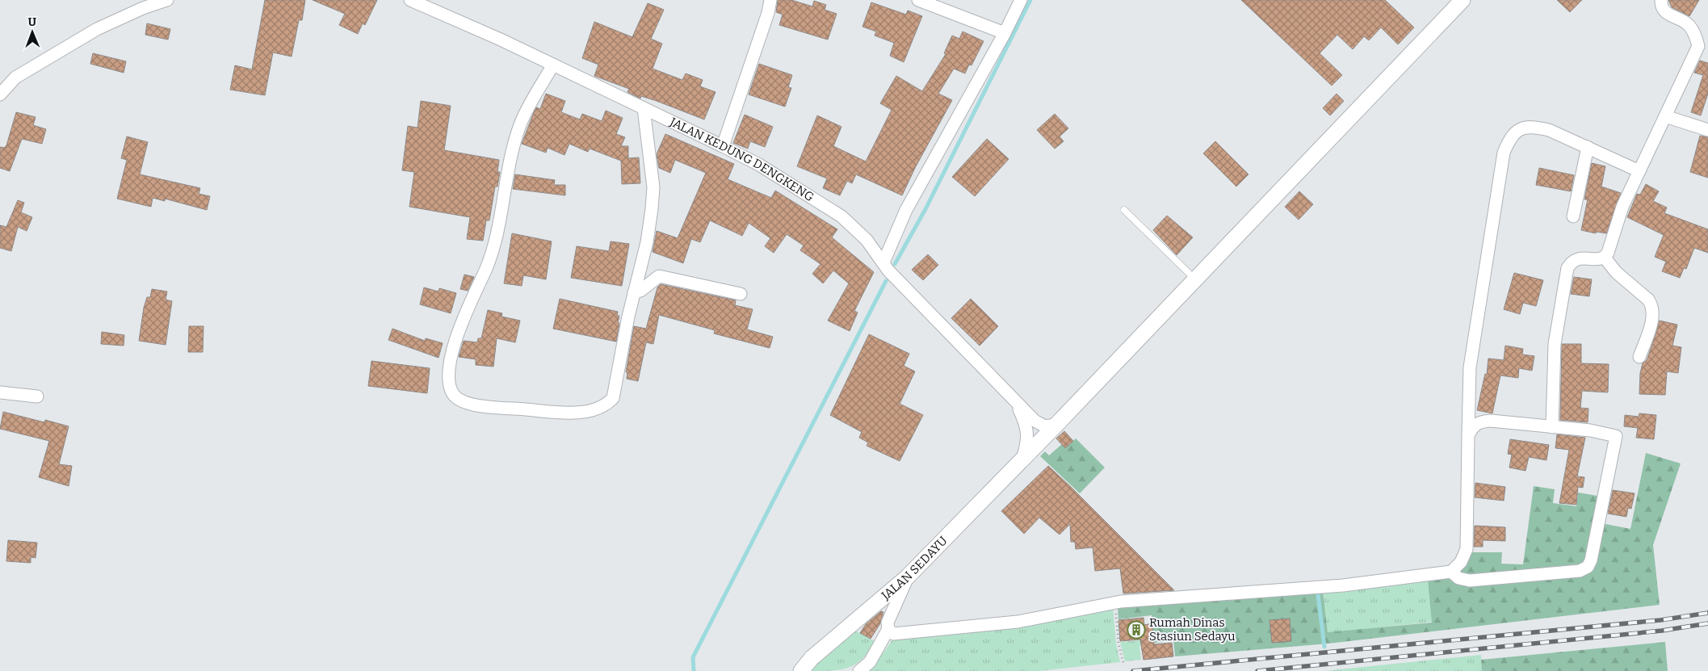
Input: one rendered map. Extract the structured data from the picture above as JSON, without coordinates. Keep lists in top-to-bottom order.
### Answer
{
  "streets": {
    "street": ["JALAN KEDUNG DENGKENG", "JALAN SEDAYU"]
  },
  "places": {
    "building": ["Rumah Dinas Stasiun Sedayu"]
  },
  "north": "top"
}
